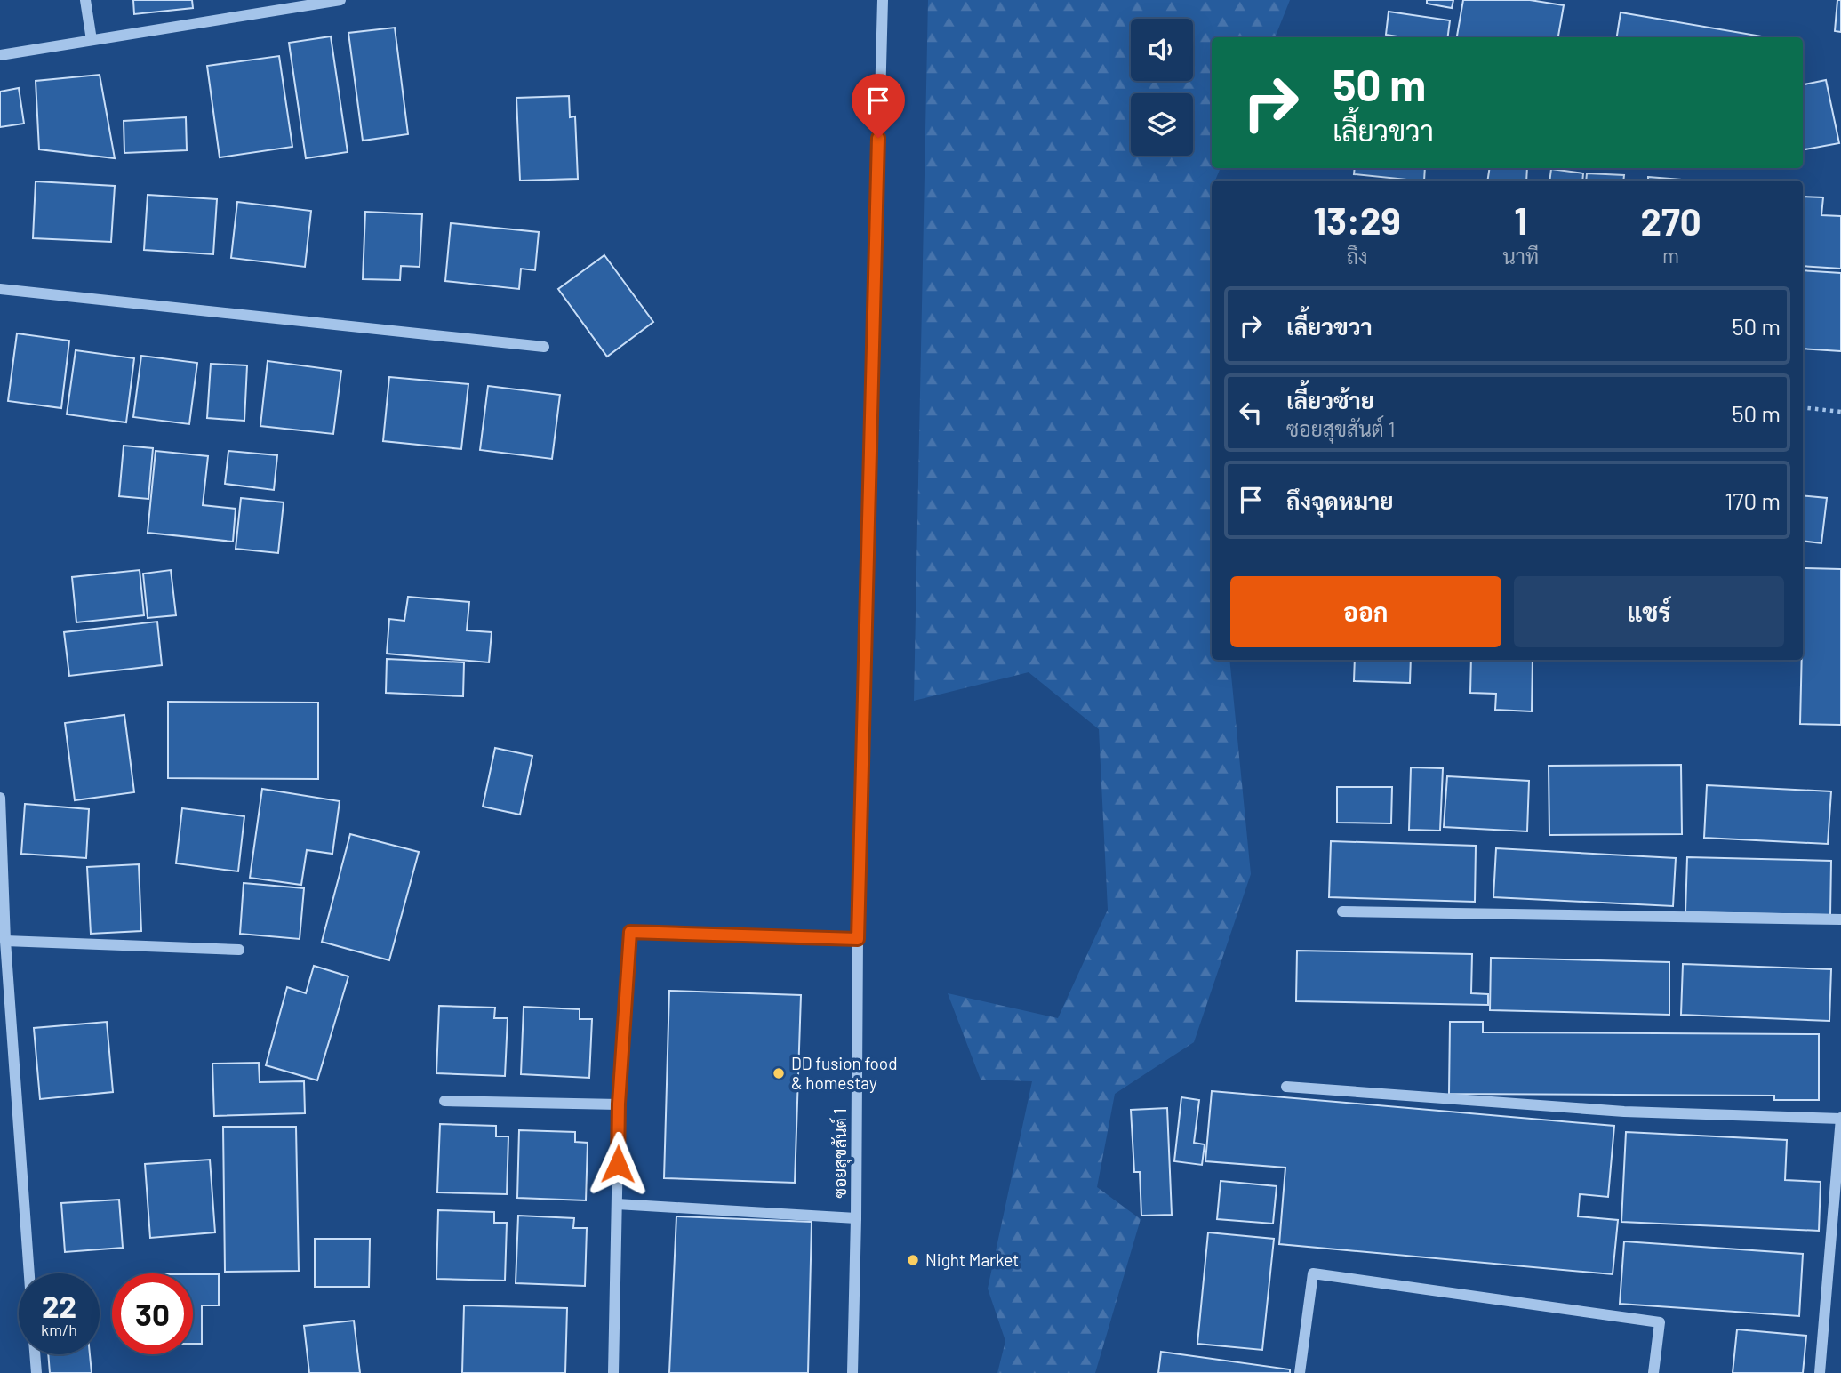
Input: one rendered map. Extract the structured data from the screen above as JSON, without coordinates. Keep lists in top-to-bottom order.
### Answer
{
  "streets": {
    "street": ["ซอยสุขสันต์ 1"]
  },
  "places": ["DD fusion food & homestay", "Night Market"],
  "page": {
    "turn": ["50 m", "เลี้ยวขวา"],
    "eta": [
      "13:29",
      "ถึง",
      "1",
      "นาที",
      "270",
      "m"
    ],
    "list": [
      {
        "name": "เลี้ยวขวา",
        "value": "50 m"
      },
      {
        "name": "เลี้ยวซ้าย",
        "note": "ซอยสุขสันต์ 1",
        "value": "50 m"
      },
      {
        "name": "ถึงจุดหมาย",
        "value": "170 m"
      }
    ],
    "buttons": ["ออก", "แชร์"],
    "speed": "22 km/h",
    "limit": "30"
  }
}
